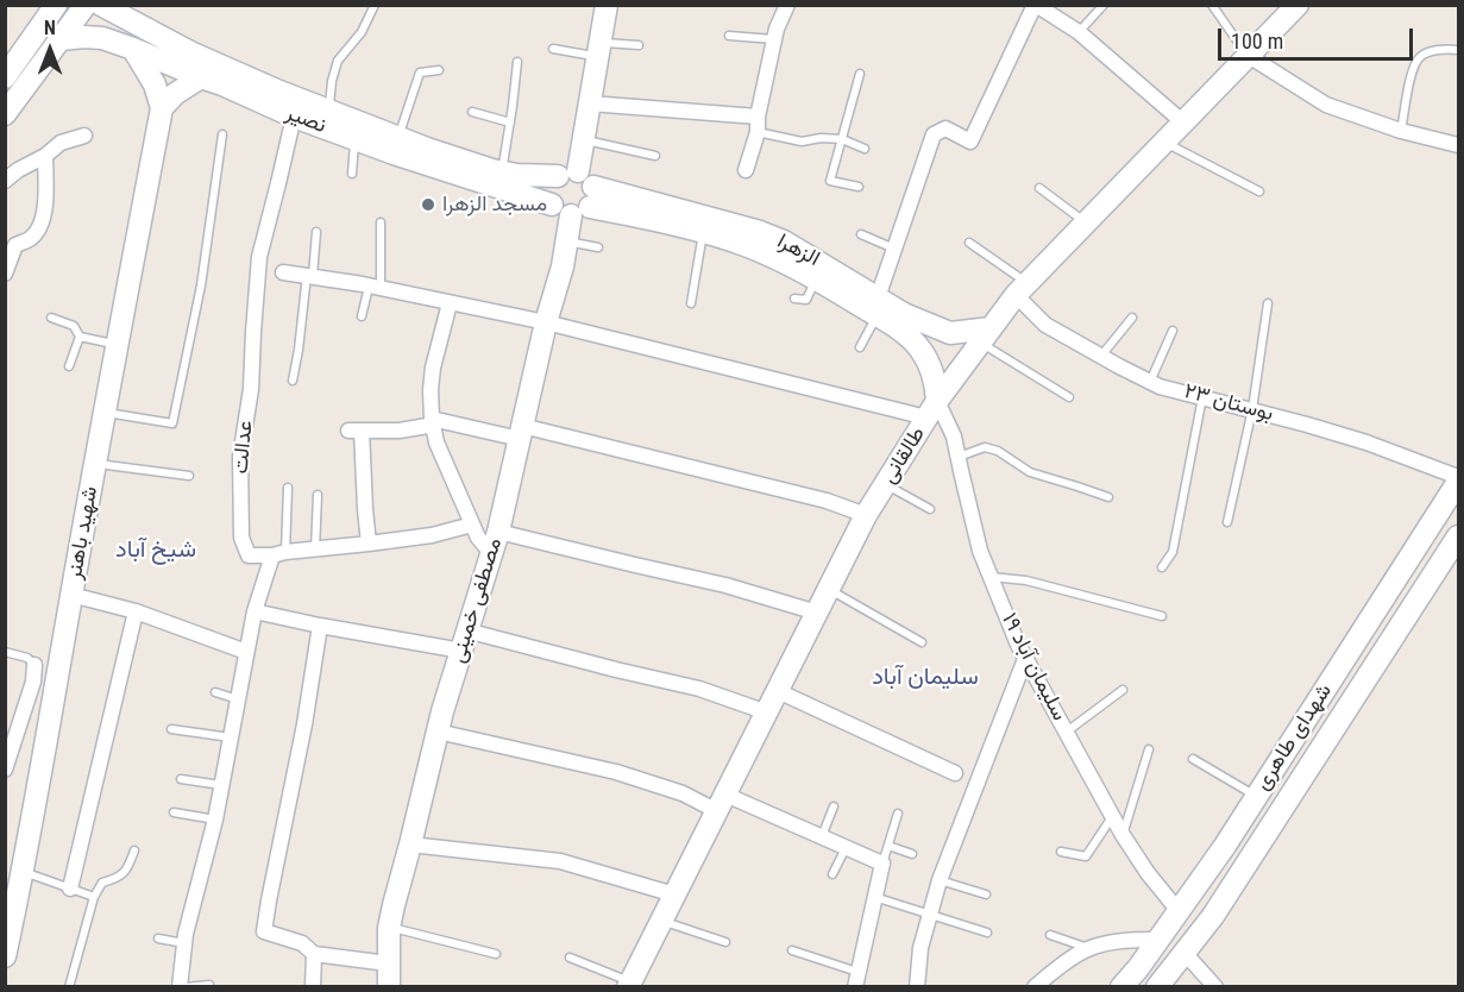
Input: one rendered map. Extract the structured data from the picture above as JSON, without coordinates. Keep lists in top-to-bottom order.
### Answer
{
  "streets": {
    "street": [
      "نصیر",
      "الزهرا",
      "بوستان ۲۳",
      "عدالت",
      "طالقانی",
      "شهید باهنر",
      "مصطفی خمینی",
      "سلیمان آباد ۱۹",
      "شهدای طاهری"
    ]
  },
  "crossings": [
    ["نصیر", "الزهرا"],
    ["نصیر", "عدالت"],
    ["نصیر", "مصطفی خمینی"],
    ["الزهرا", "طالقانی"],
    ["الزهرا", "مصطفی خمینی"],
    ["بوستان ۲۳", "طالقانی"],
    ["بوستان ۲۳", "شهدای طاهری"],
    ["طالقانی", "سلیمان آباد ۱۹"],
    ["سلیمان آباد ۱۹", "شهدای طاهری"]
  ],
  "districts": ["شیخ آباد", "سلیمان آباد"],
  "places": ["مسجد الزهرا"],
  "scale_bar": "100 m",
  "north": "top"
}
